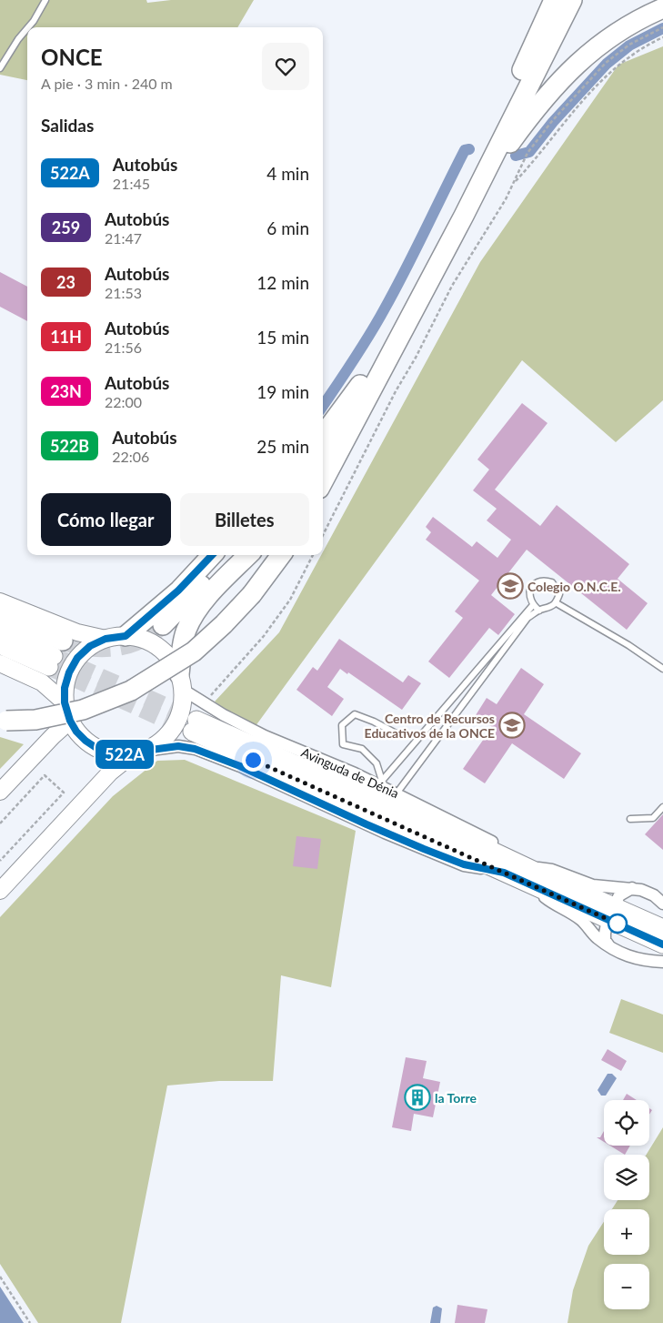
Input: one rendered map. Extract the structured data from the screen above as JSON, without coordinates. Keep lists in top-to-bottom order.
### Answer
{
  "streets": {
    "main road": ["Avinguda de Dénia"]
  },
  "places": {
    "school or university": ["Colegio O.N.C.E.", "Centro de Recursos Educativos de la ONCE"],
    "building": ["la Torre"]
  },
  "lines": ["bus line 522A"],
  "page": {
    "on_map": "522A",
    "heading": [
      ["ONCE", "A pie · 3 min · 240 m"],
      "Salidas"
    ],
    "list": [
      {
        "mark": "522A",
        "name": "Autobús",
        "note": "21:45",
        "value": "4 min"
      },
      {
        "mark": "259",
        "name": "Autobús",
        "note": "21:47",
        "value": "6 min"
      },
      {
        "mark": "23",
        "name": "Autobús",
        "note": "21:53",
        "value": "12 min"
      },
      {
        "mark": "11H",
        "name": "Autobús",
        "note": "21:56",
        "value": "15 min"
      },
      {
        "mark": "23N",
        "name": "Autobús",
        "note": "22:00",
        "value": "19 min"
      },
      {
        "mark": "522B",
        "name": "Autobús",
        "note": "22:06",
        "value": "25 min"
      }
    ],
    "buttons": ["Cómo llegar", "Billetes"],
    "map_buttons": ["+", "−"]
  }
}
